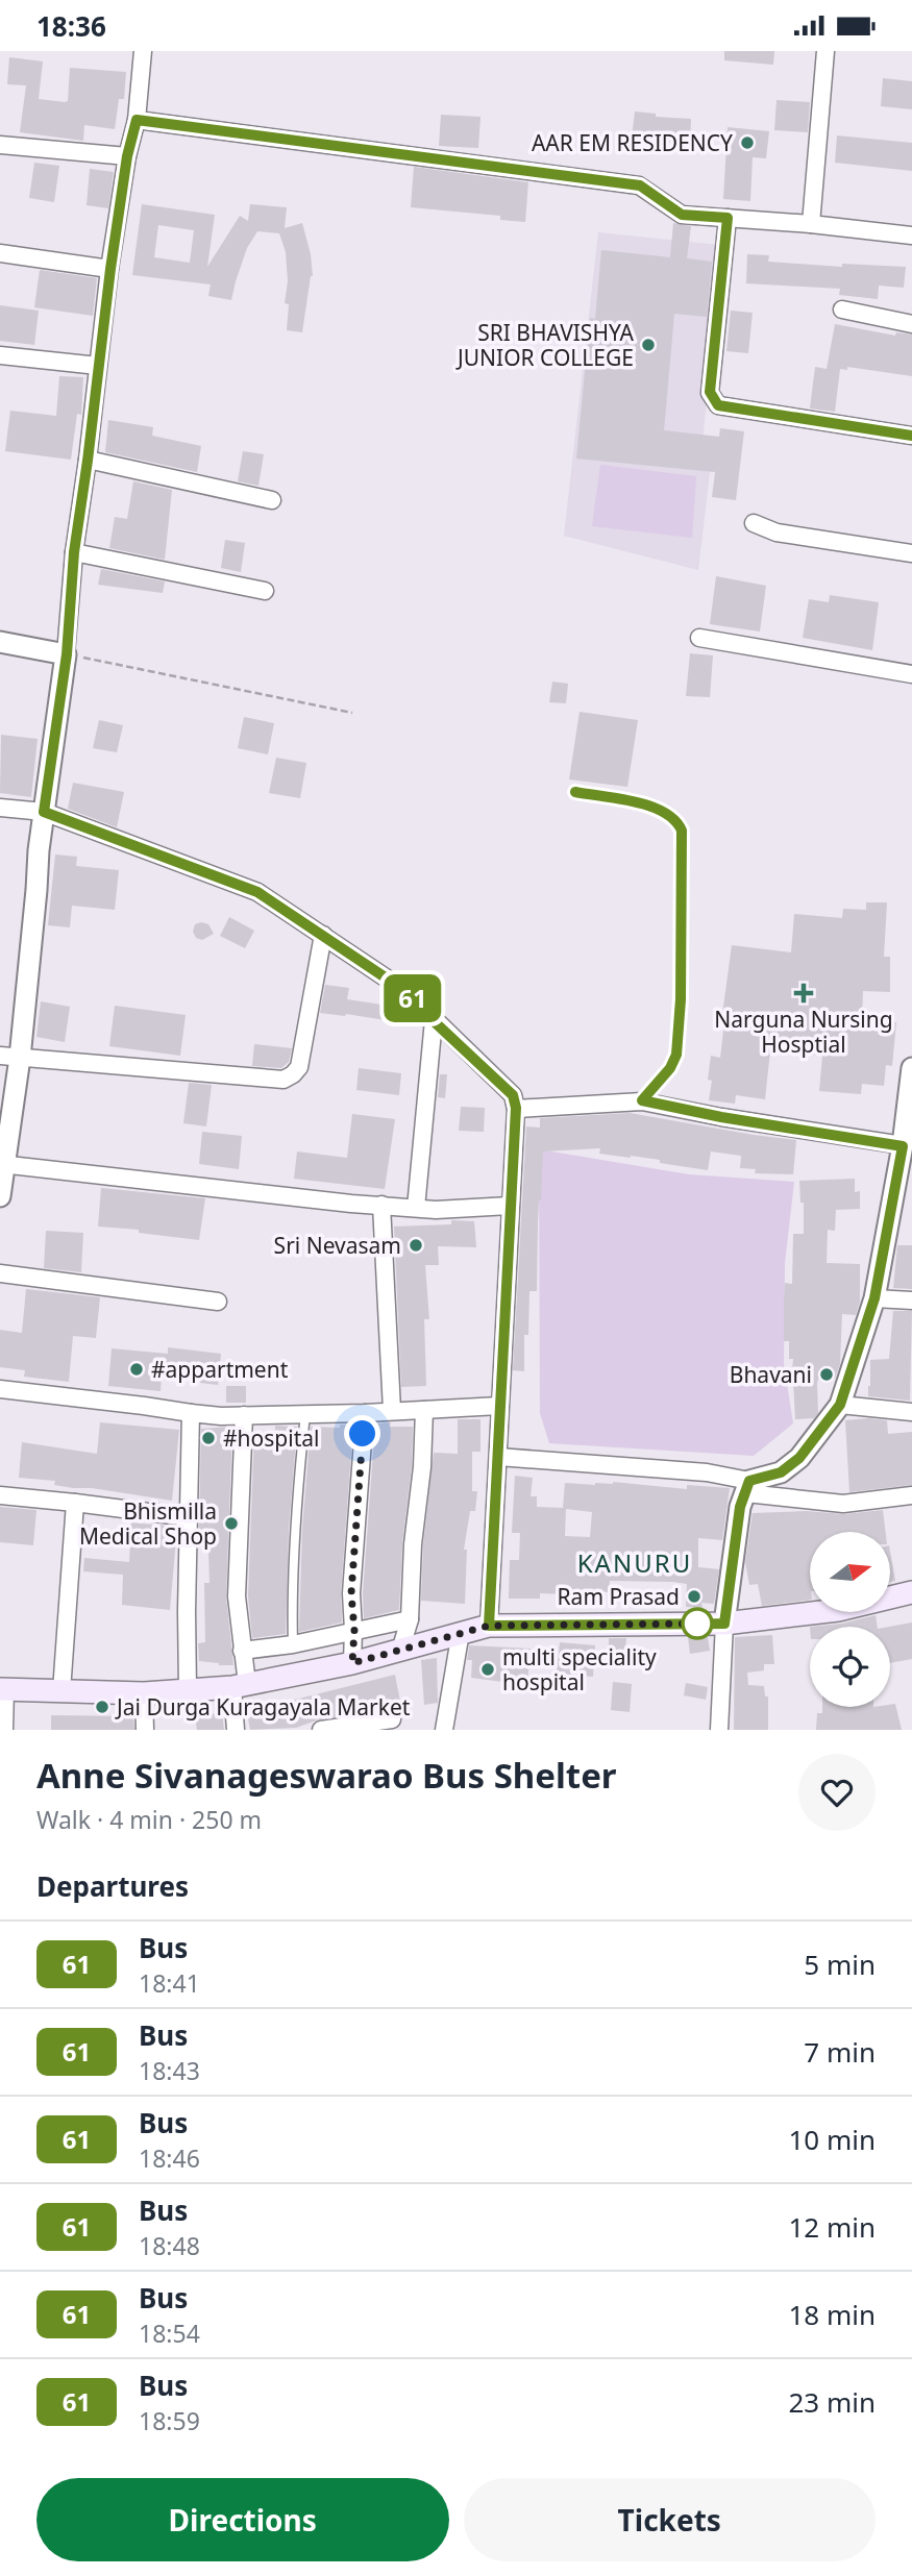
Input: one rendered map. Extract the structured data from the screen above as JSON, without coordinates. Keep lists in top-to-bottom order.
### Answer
{
  "districts": ["KANURU"],
  "places": {
    "other": [
      "AAR EM RESIDENCY",
      "SRI BHAVISHYA JUNIOR COLLEGE",
      "Sri Nevasam",
      "#appartment",
      "Bhavani",
      "#hospital",
      "Bhismilla Medical Shop",
      "Ram Prasad",
      "multi speciality hospital",
      "Jai Durga Kuragayala Market"
    ],
    "health": ["Narguna Nursing Hosptial"]
  },
  "lines": ["bus line 61"],
  "north": "right",
  "page": {
    "status": "18:36",
    "on_map": "61",
    "heading": [
      ["Anne Sivanageswarao Bus Shelter", "Walk · 4 min · 250 m"],
      "Departures"
    ],
    "list": [
      {
        "mark": "61",
        "name": "Bus",
        "note": "18:41",
        "value": "5 min"
      },
      {
        "mark": "61",
        "name": "Bus",
        "note": "18:43",
        "value": "7 min"
      },
      {
        "mark": "61",
        "name": "Bus",
        "note": "18:46",
        "value": "10 min"
      },
      {
        "mark": "61",
        "name": "Bus",
        "note": "18:48",
        "value": "12 min"
      },
      {
        "mark": "61",
        "name": "Bus",
        "note": "18:54",
        "value": "18 min"
      },
      {
        "mark": "61",
        "name": "Bus",
        "note": "18:59",
        "value": "23 min"
      }
    ],
    "buttons": ["Directions", "Tickets"]
  }
}
